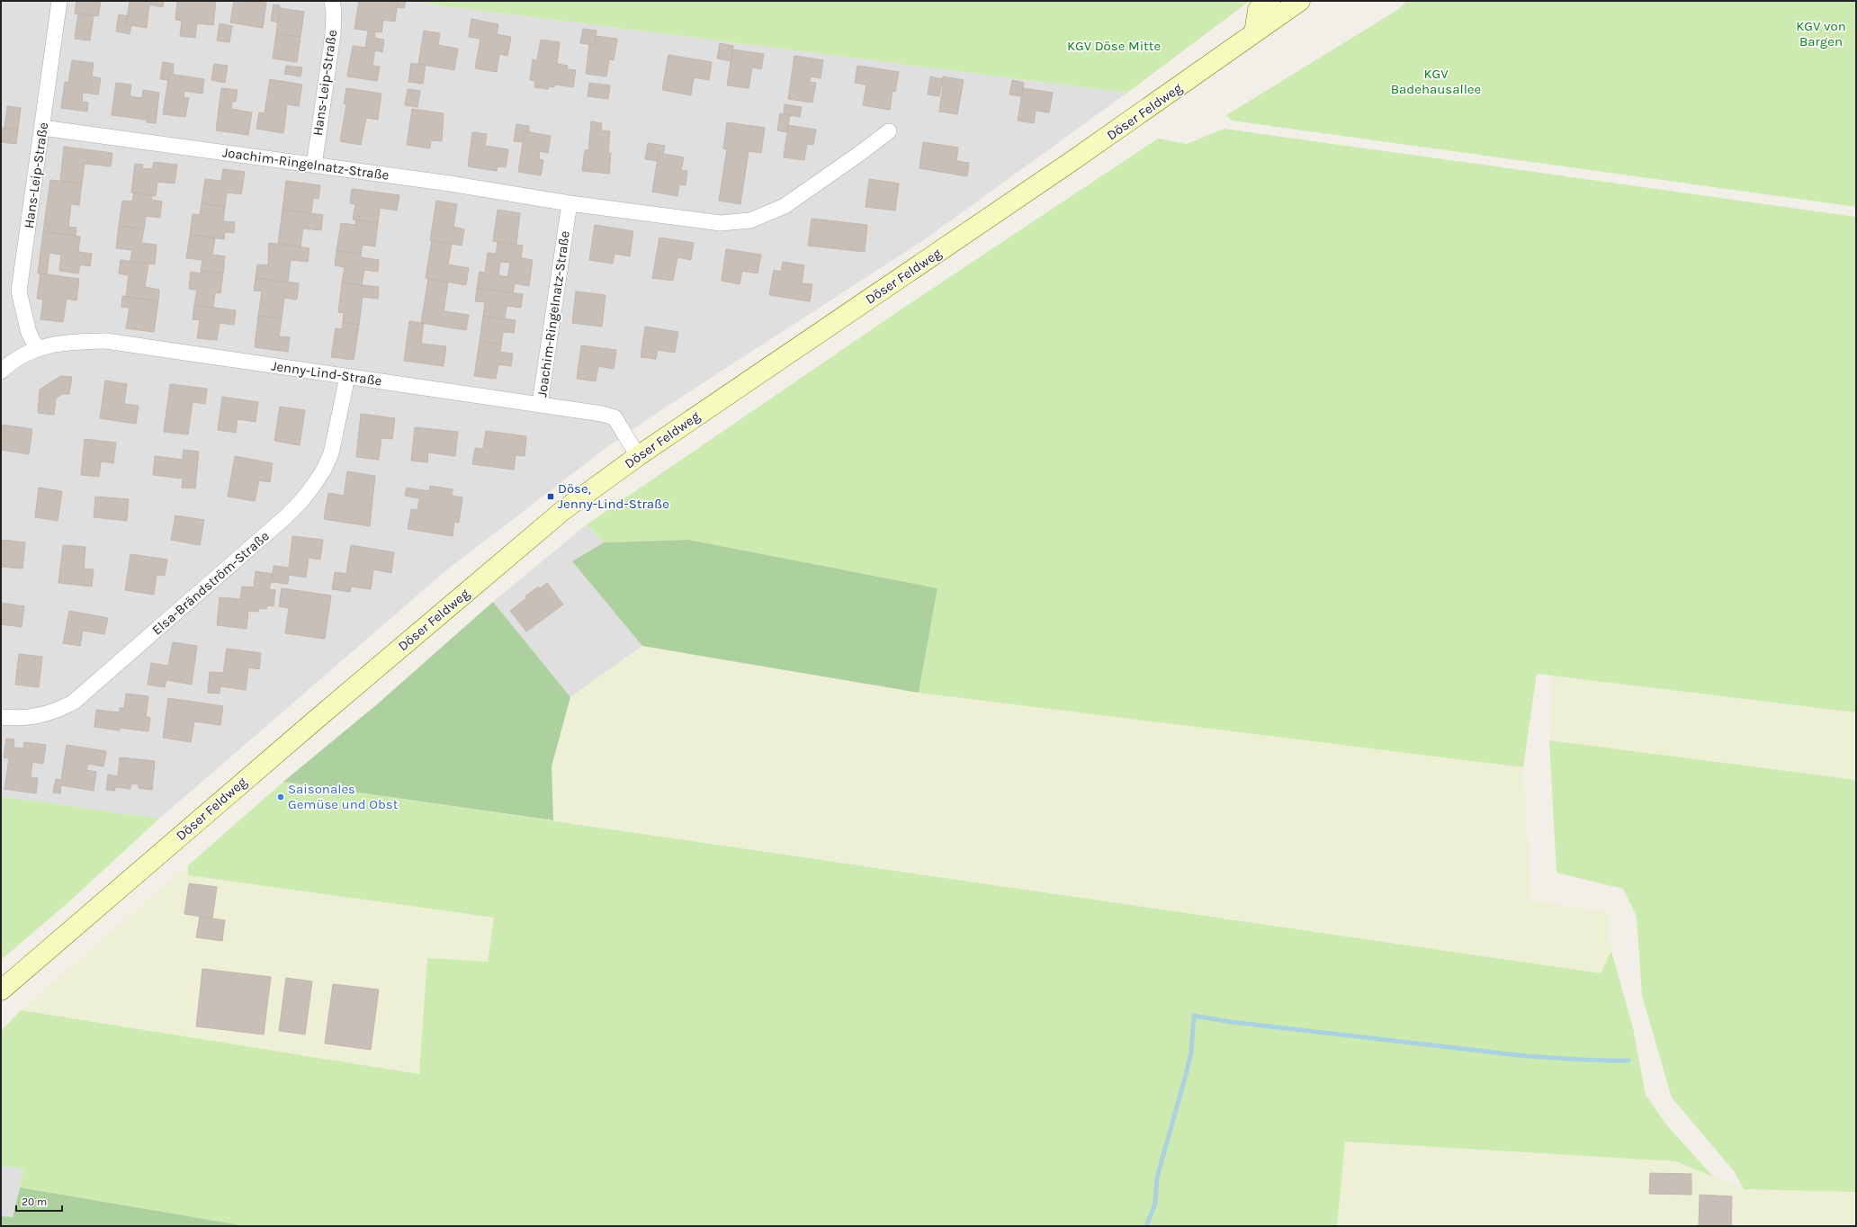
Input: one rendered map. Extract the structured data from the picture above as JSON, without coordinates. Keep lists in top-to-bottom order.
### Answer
{
  "streets": {
    "street": [
      "Hans-Leip-Straße",
      "Döser Feldweg",
      "Joachim-Ringelnatz-Straße",
      "Jenny-Lind-Straße",
      "Elsa-Brändström-Straße"
    ]
  },
  "crossings": [
    ["Hans-Leip-Straße", "Joachim-Ringelnatz-Straße"],
    ["Hans-Leip-Straße", "Jenny-Lind-Straße"],
    ["Döser Feldweg", "Jenny-Lind-Straße"],
    ["Joachim-Ringelnatz-Straße", "Jenny-Lind-Straße"],
    ["Jenny-Lind-Straße", "Elsa-Brändström-Straße"]
  ],
  "parks": ["KGV von Bargen", "KGV Döse Mitte", "KGV Badehausallee"],
  "places": {
    "transit": ["Döse, Jenny-Lind-Straße"],
    "other": ["Saisonales Gemüse und Obst"]
  },
  "scale_bar": "20 m"
}
